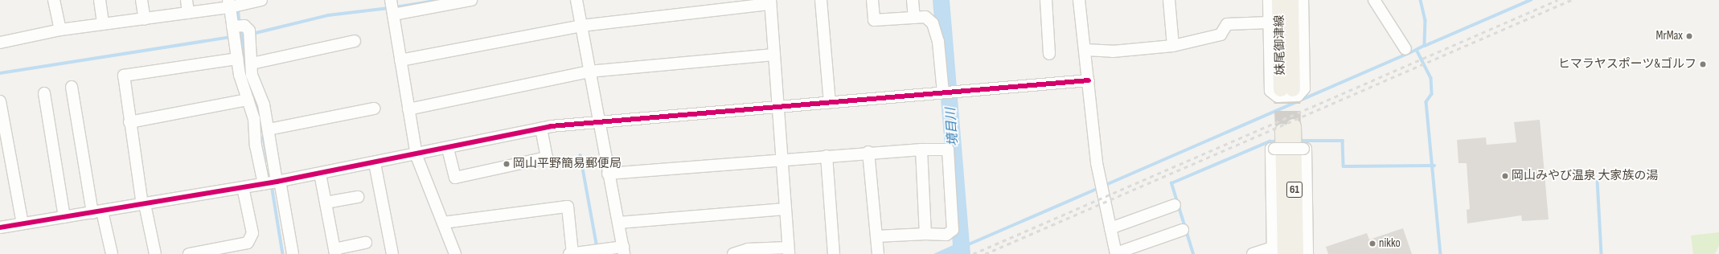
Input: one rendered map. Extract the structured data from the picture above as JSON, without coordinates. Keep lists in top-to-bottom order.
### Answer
{
  "streets": {
    "main road": ["妹尾御津線", "61"]
  },
  "water": ["境目川"],
  "places": [
    "MrMax",
    "ヒマラヤスポーツ&ゴルフ",
    "岡山平野簡易郵便局",
    "岡山みやび温泉 大家族の湯",
    "nikko"
  ]
}
